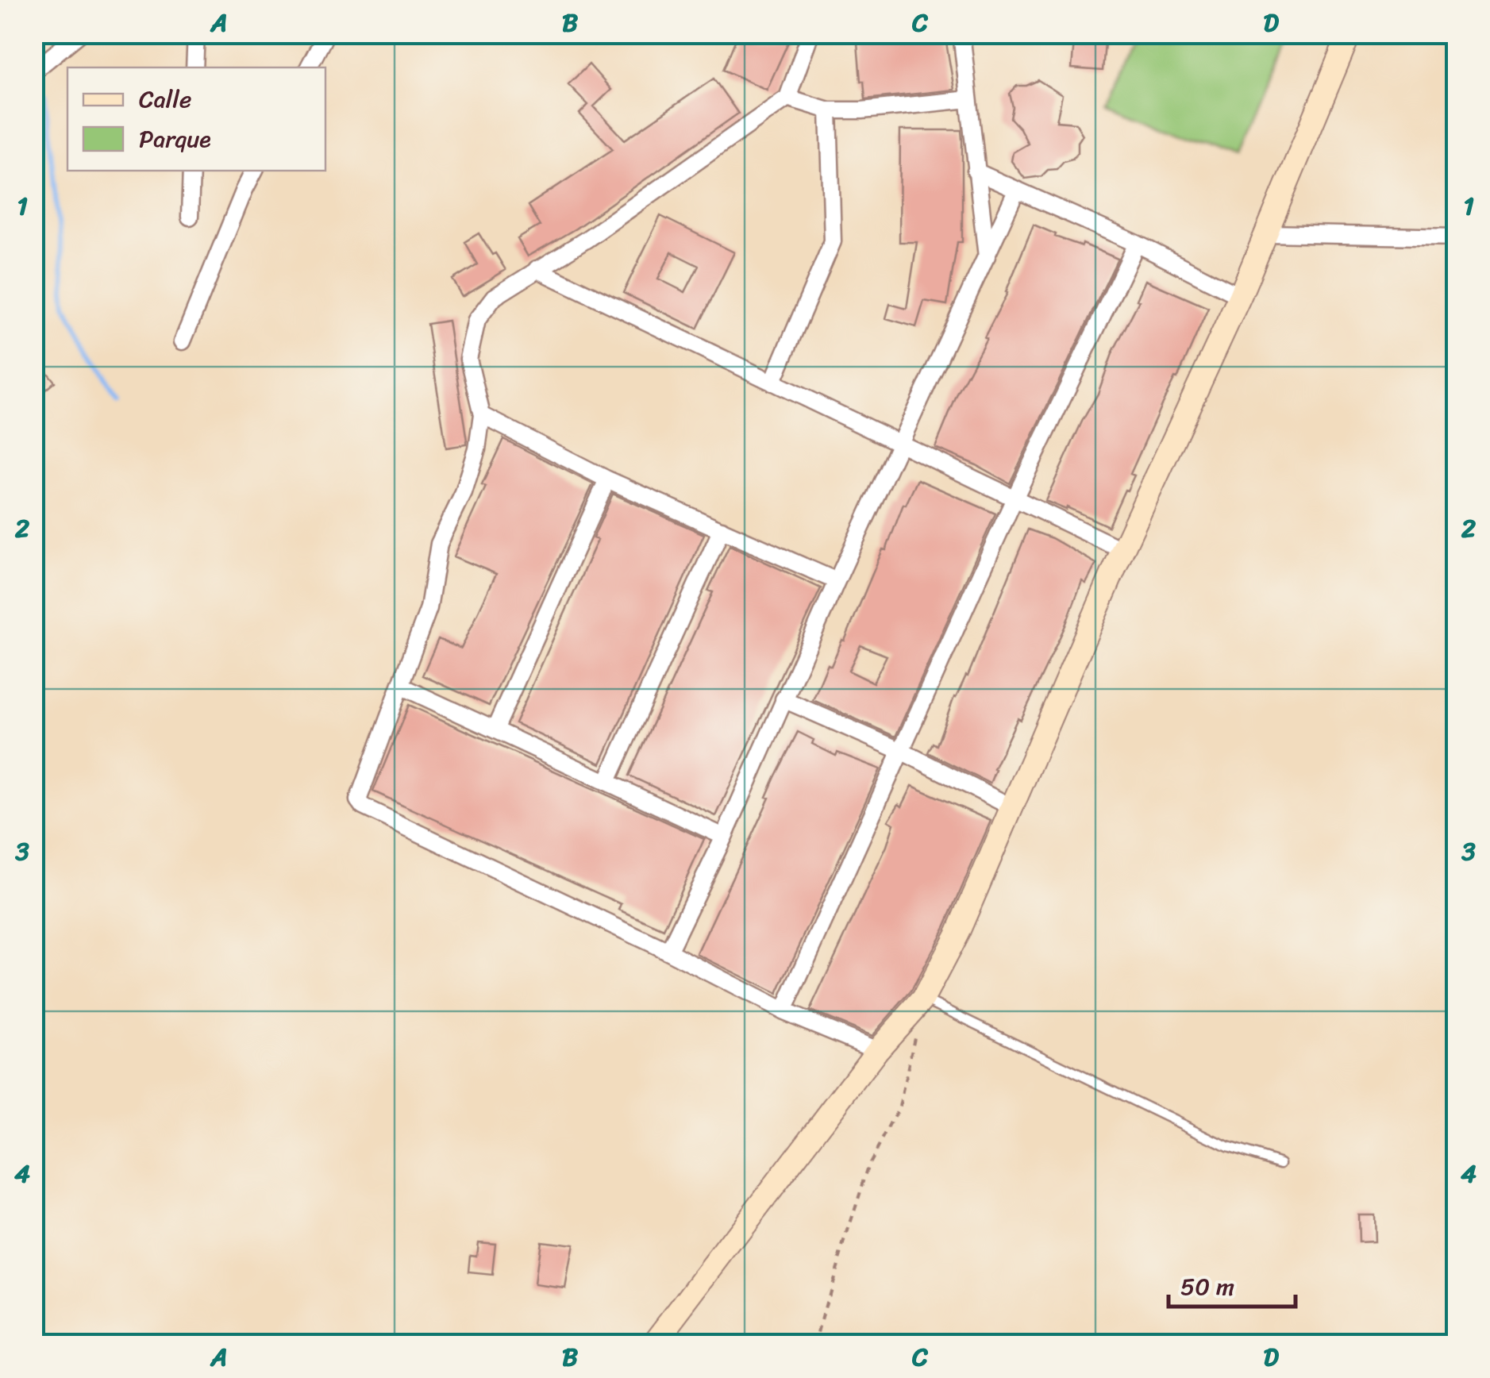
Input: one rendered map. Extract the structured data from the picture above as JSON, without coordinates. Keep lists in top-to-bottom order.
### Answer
{
  "legend": ["Calle", "Parque"],
  "scale_bar": "50 m",
  "grid": {
    "columns": [
      "A",
      "B",
      "C",
      "D"
    ],
    "rows": [
      "1",
      "2",
      "3",
      "4"
    ]
  }
}
